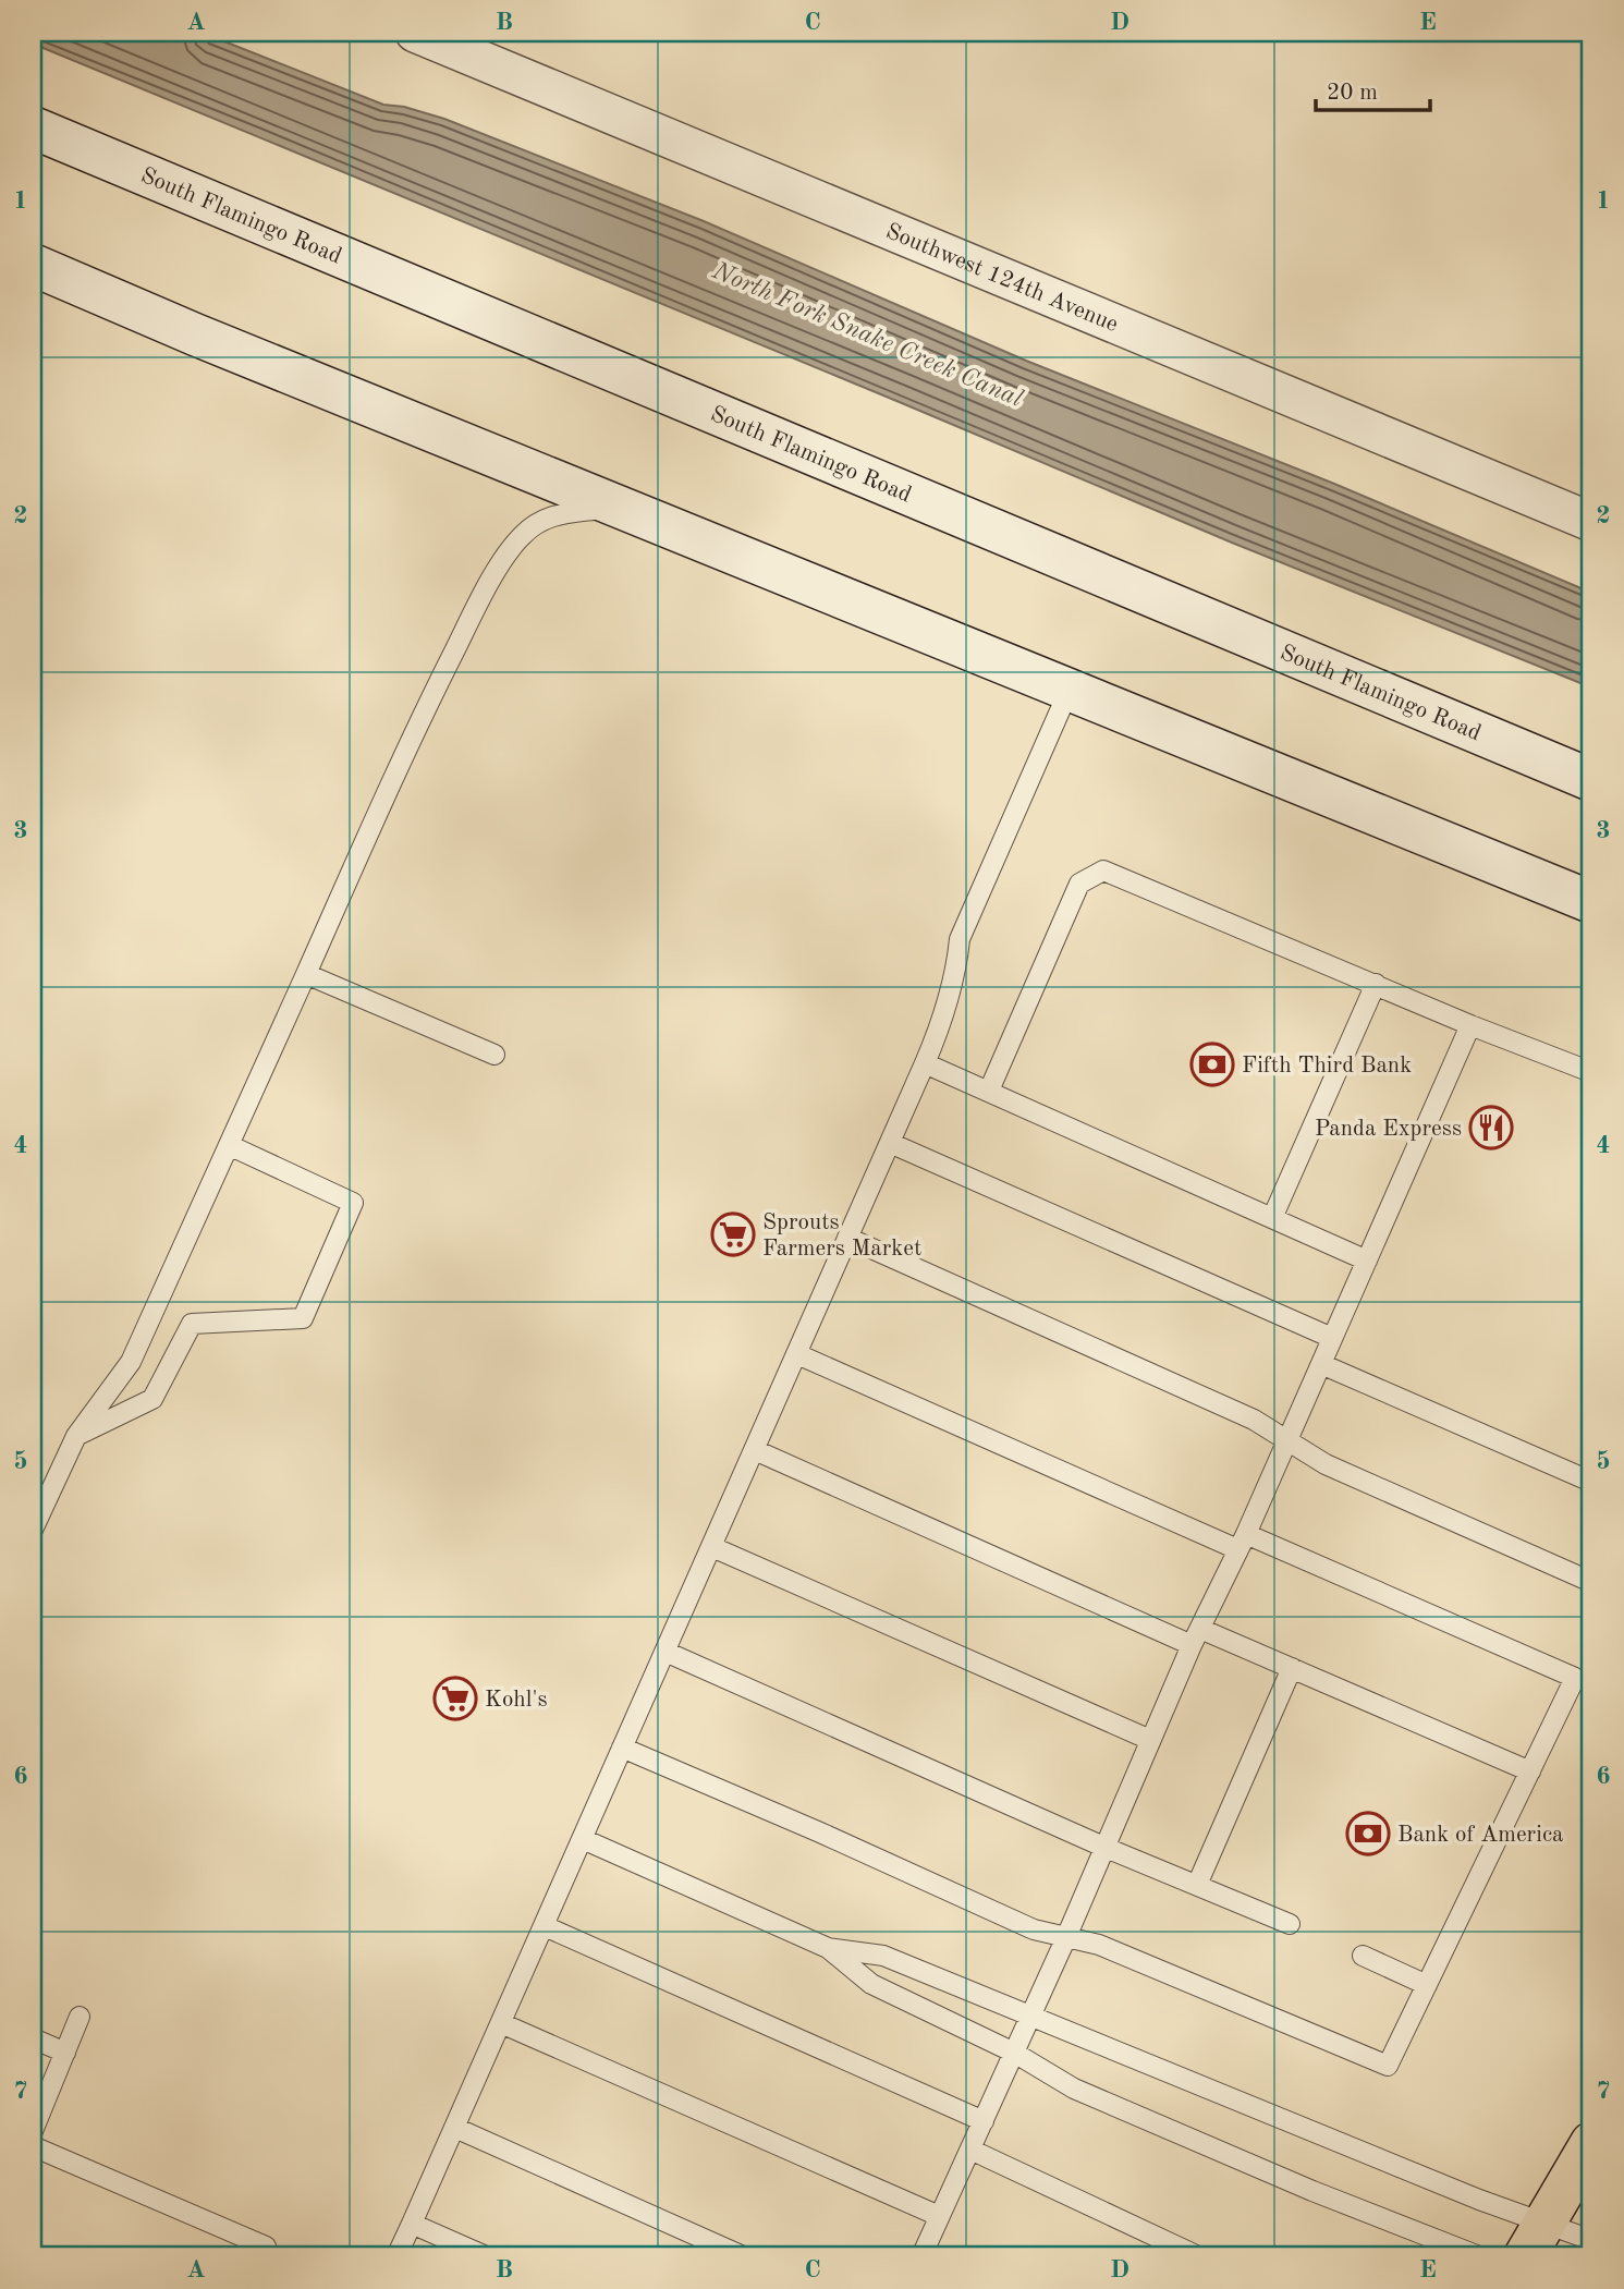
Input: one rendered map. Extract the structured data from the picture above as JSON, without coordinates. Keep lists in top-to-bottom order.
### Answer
{
  "streets": {
    "main road": ["South Flamingo Road"],
    "street": ["Southwest 124th Avenue"]
  },
  "water": ["North Fork Snake Creek Canal"],
  "places": {
    "bank": ["Fifth Third Bank", "Bank of America"],
    "restaurant": ["Panda Express"],
    "supermarket": ["Sprouts Farmers Market", "Kohl's"]
  },
  "scale_bar": "20 m",
  "grid": {
    "columns": [
      "A",
      "B",
      "C",
      "D",
      "E"
    ],
    "rows": [
      "1",
      "2",
      "3",
      "4",
      "5",
      "6",
      "7"
    ]
  }
}
